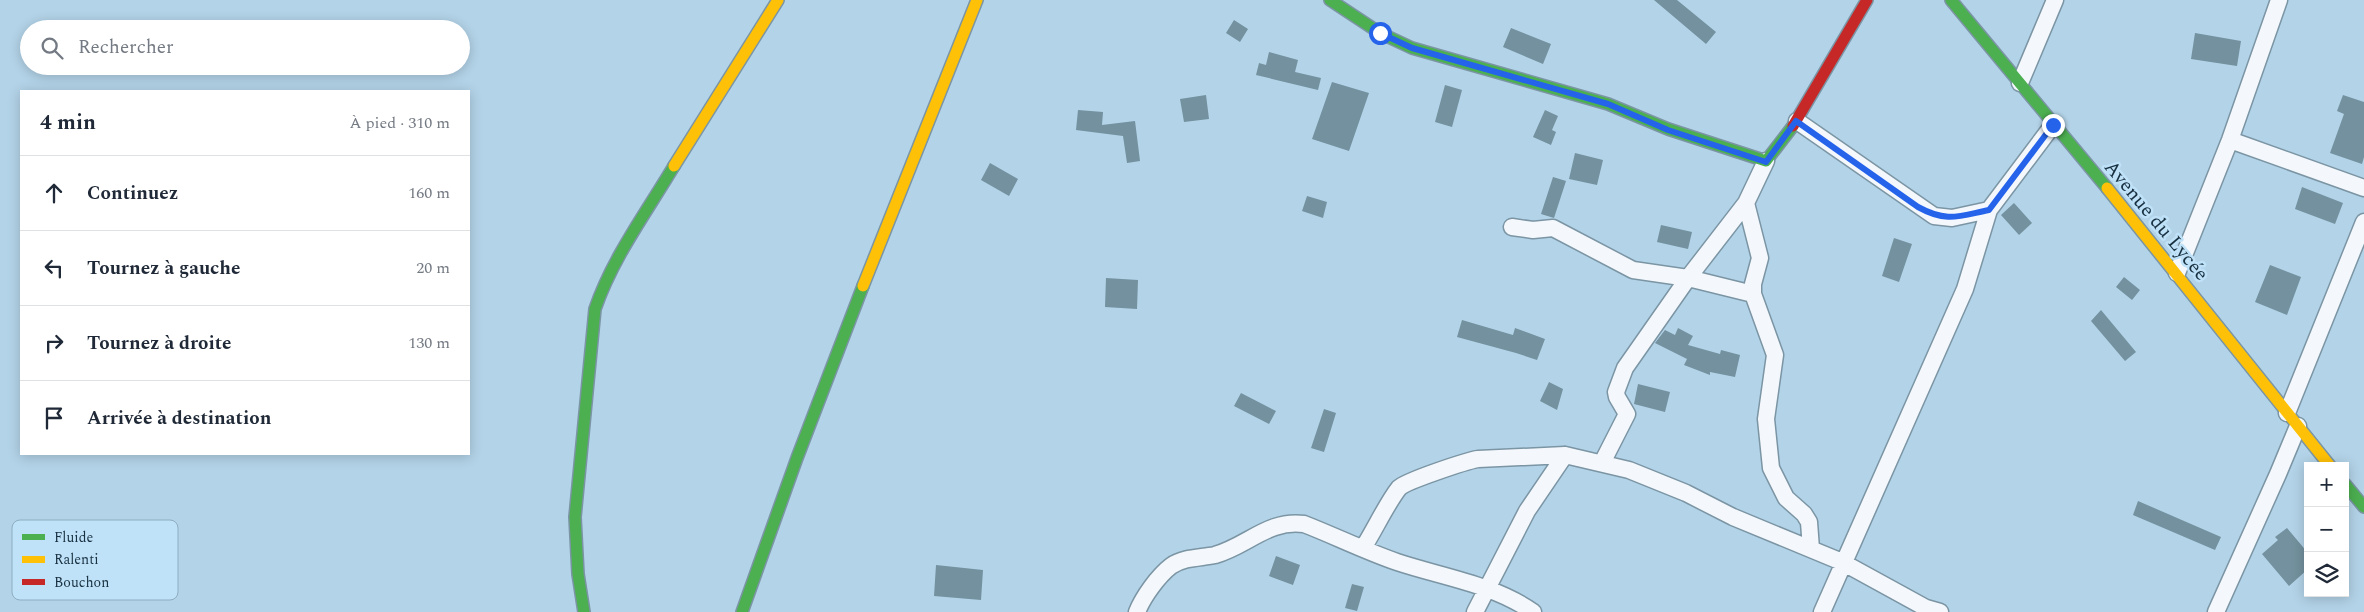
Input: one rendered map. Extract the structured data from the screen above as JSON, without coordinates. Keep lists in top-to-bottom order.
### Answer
{
  "streets": {
    "street": ["Avenue du Lycée"]
  },
  "legend": ["Fluide", "Ralenti", "Bouchon"],
  "page": {
    "search": "Rechercher",
    "heading": ["4 min", "À pied · 310 m"],
    "list": [
      ["Continuez", "160 m"],
      ["Tournez à gauche", "20 m"],
      ["Tournez à droite", "130 m"],
      "Arrivée à destination"
    ],
    "map_buttons": ["+", "−"]
  }
}
